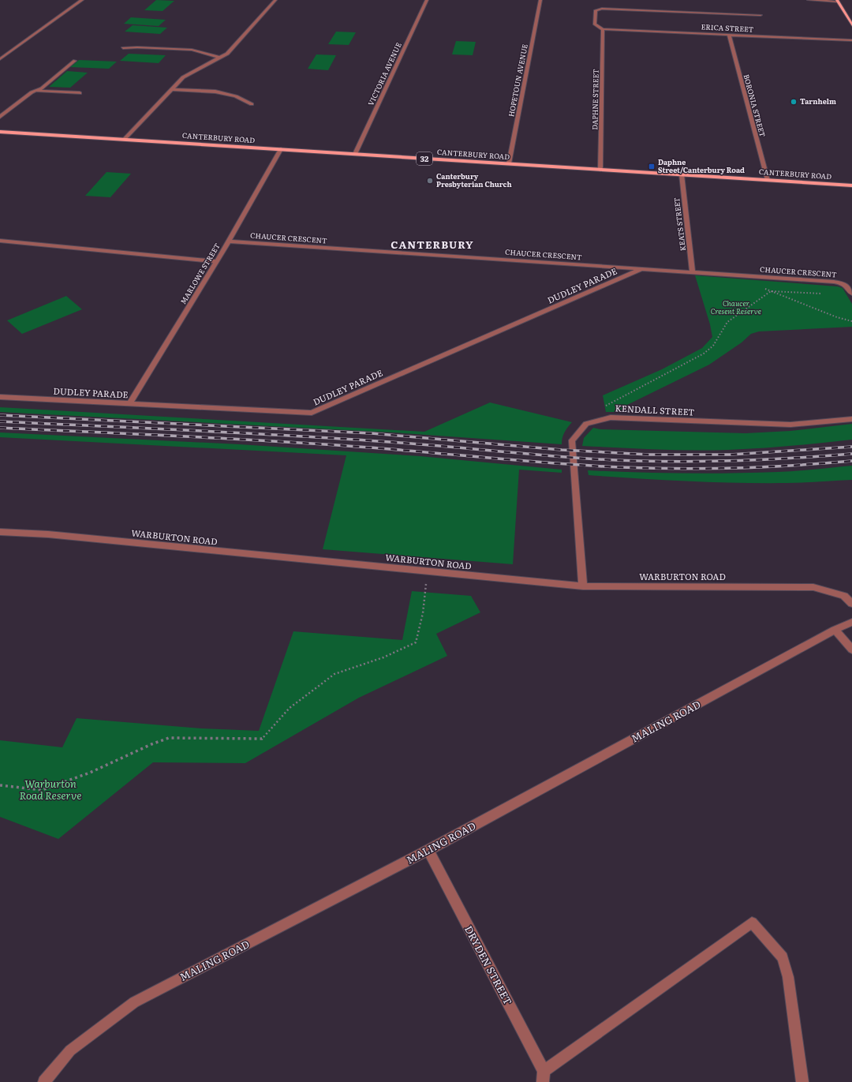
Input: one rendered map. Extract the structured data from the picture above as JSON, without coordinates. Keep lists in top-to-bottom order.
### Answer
{
  "streets": {
    "main road": ["CANTERBURY ROAD", "32"],
    "street": [
      "ERICA STREET",
      "VICTORIA AVENUE",
      "HOPETOUN AVENUE",
      "DAPHNE STREET",
      "BORONIA STREET",
      "KEATS STREET",
      "CHAUCER CRESCENT",
      "MARLOWE STREET",
      "DUDLEY PARADE",
      "KENDALL STREET",
      "WARBURTON ROAD",
      "MALING ROAD",
      "DRYDEN STREET"
    ]
  },
  "crossings": [
    ["ERICA STREET", "DAPHNE STREET"],
    ["ERICA STREET", "BORONIA STREET"],
    ["VICTORIA AVENUE", "CANTERBURY ROAD"],
    ["HOPETOUN AVENUE", "CANTERBURY ROAD"],
    ["DAPHNE STREET", "CANTERBURY ROAD"],
    ["BORONIA STREET", "CANTERBURY ROAD"],
    ["CANTERBURY ROAD", "KEATS STREET"],
    ["CANTERBURY ROAD", "MARLOWE STREET"],
    ["KEATS STREET", "CHAUCER CRESCENT"],
    ["CHAUCER CRESCENT", "MARLOWE STREET"],
    ["CHAUCER CRESCENT", "DUDLEY PARADE"],
    ["MARLOWE STREET", "DUDLEY PARADE"],
    ["KENDALL STREET", "WARBURTON ROAD"],
    ["MALING ROAD", "DRYDEN STREET"]
  ],
  "districts": ["CANTERBURY"],
  "parks": ["Chaucer Cresent Reserve", "Warburton Road Reserve"],
  "places": {
    "other": ["Tarnhelm", "Canterbury Presbyterian Church"],
    "transit": ["Daphne Street/Canterbury Road"]
  }
}
